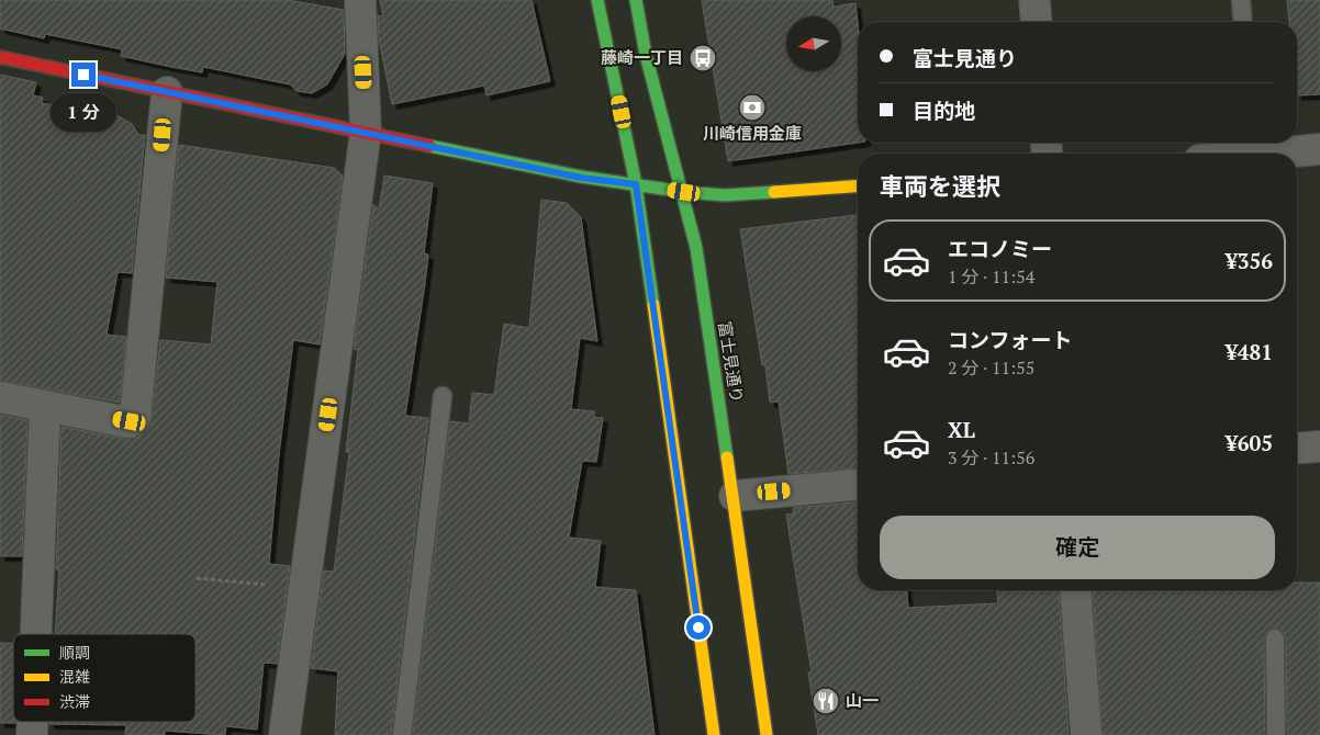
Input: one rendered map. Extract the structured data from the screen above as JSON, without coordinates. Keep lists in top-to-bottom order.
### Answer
{
  "streets": {
    "main road": ["富士見通り"]
  },
  "places": {
    "bus stop": ["藤崎一丁目"],
    "bank": ["川崎信用金庫"],
    "restaurant": ["山一"]
  },
  "legend": ["順調", "混雑", "渋滞"],
  "north": "left",
  "page": {
    "banner": ["富士見通り", "目的地"],
    "bubble": "1 分",
    "heading": "車両を選択",
    "list": [
      {
        "name": "エコノミー",
        "note": "1 分 · 11:54",
        "value": "¥356"
      },
      {
        "name": "コンフォート",
        "note": "2 分 · 11:55",
        "value": "¥481"
      },
      {
        "name": "XL",
        "note": "3 分 · 11:56",
        "value": "¥605"
      }
    ],
    "buttons": "確定"
  }
}
